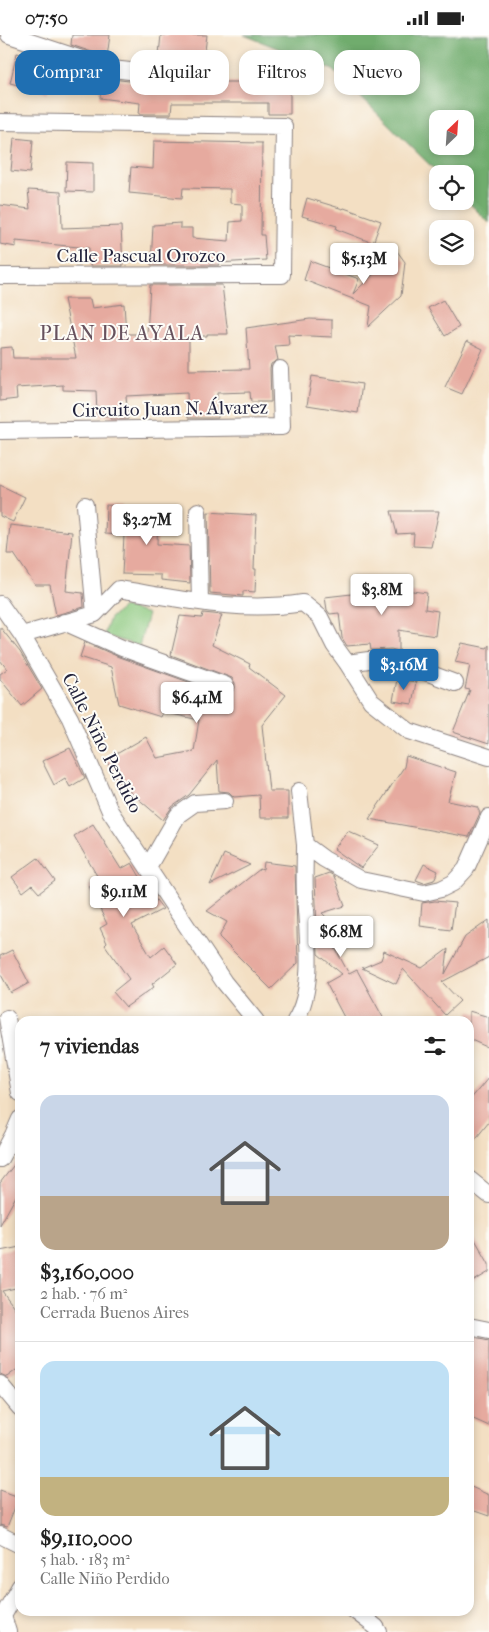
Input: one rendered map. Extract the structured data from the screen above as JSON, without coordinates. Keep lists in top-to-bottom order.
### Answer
{
  "streets": {
    "street": ["Calle Pascual Orozco", "Circuito Juan N. Álvarez", "Calle Niño Perdido"]
  },
  "districts": ["PLAN DE AYALA"],
  "north": "top right",
  "page": {
    "status": "07:50",
    "chip": [
      "Comprar",
      "Alquilar",
      "Filtros",
      "Nuevo"
    ],
    "price": [
      "$5.13M",
      "$3.27M",
      "$3.8M",
      "$3.16M",
      "$6.41M",
      "$9.11M",
      "$6.8M"
    ],
    "heading": "7 viviendas",
    "list": [
      {
        "name": "$3,160,000",
        "note": "2 hab. · 76 m² · Cerrada Buenos Aires"
      },
      {
        "name": "$9,110,000",
        "note": "5 hab. · 183 m² · Calle Niño Perdido"
      }
    ]
  }
}
